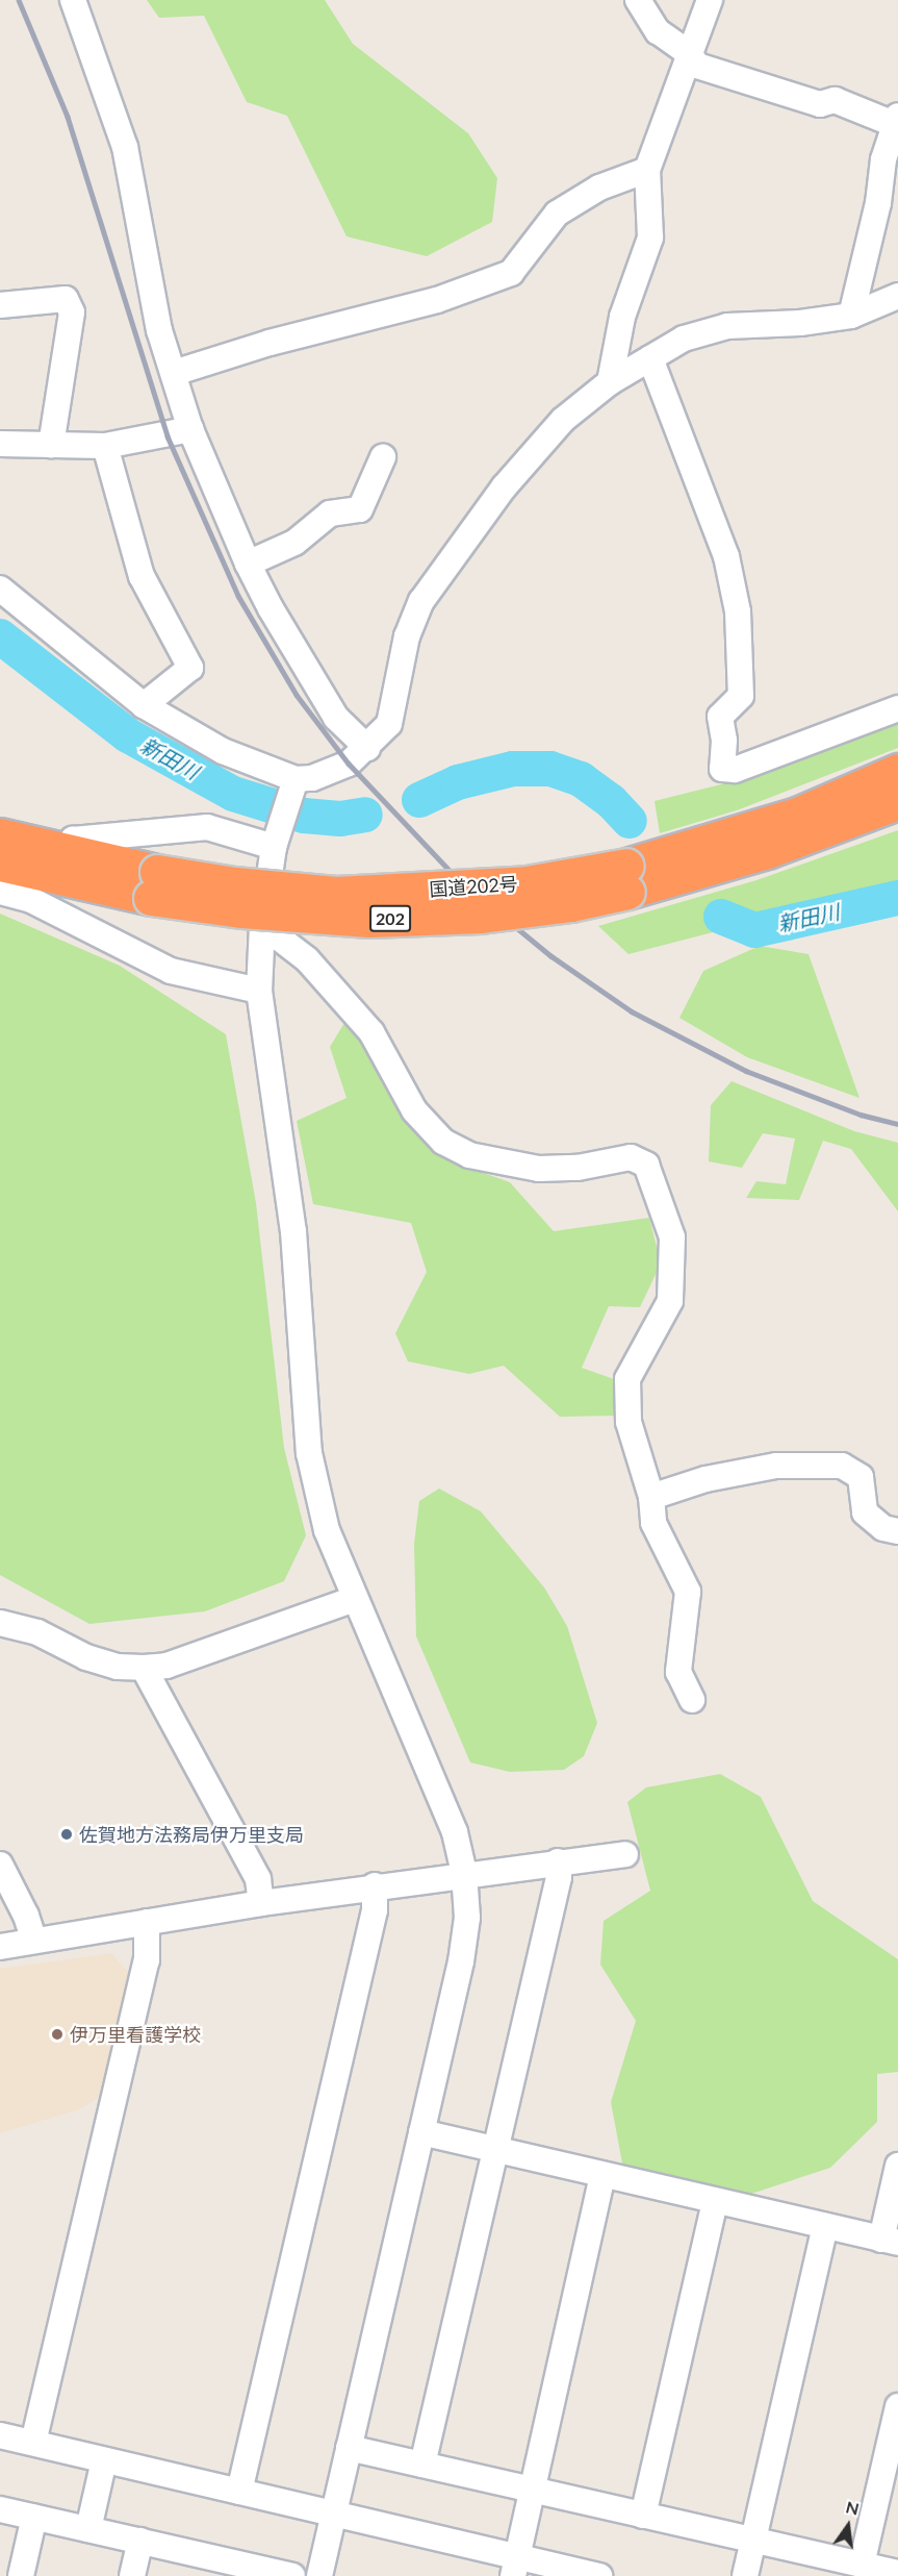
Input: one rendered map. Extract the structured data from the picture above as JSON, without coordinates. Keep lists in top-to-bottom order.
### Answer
{
  "streets": {
    "highway": ["国道202号", "202"]
  },
  "water": ["新田川"],
  "places": ["佐賀地方法務局伊万里支局", "伊万里看護学校"],
  "north": "top"
}
